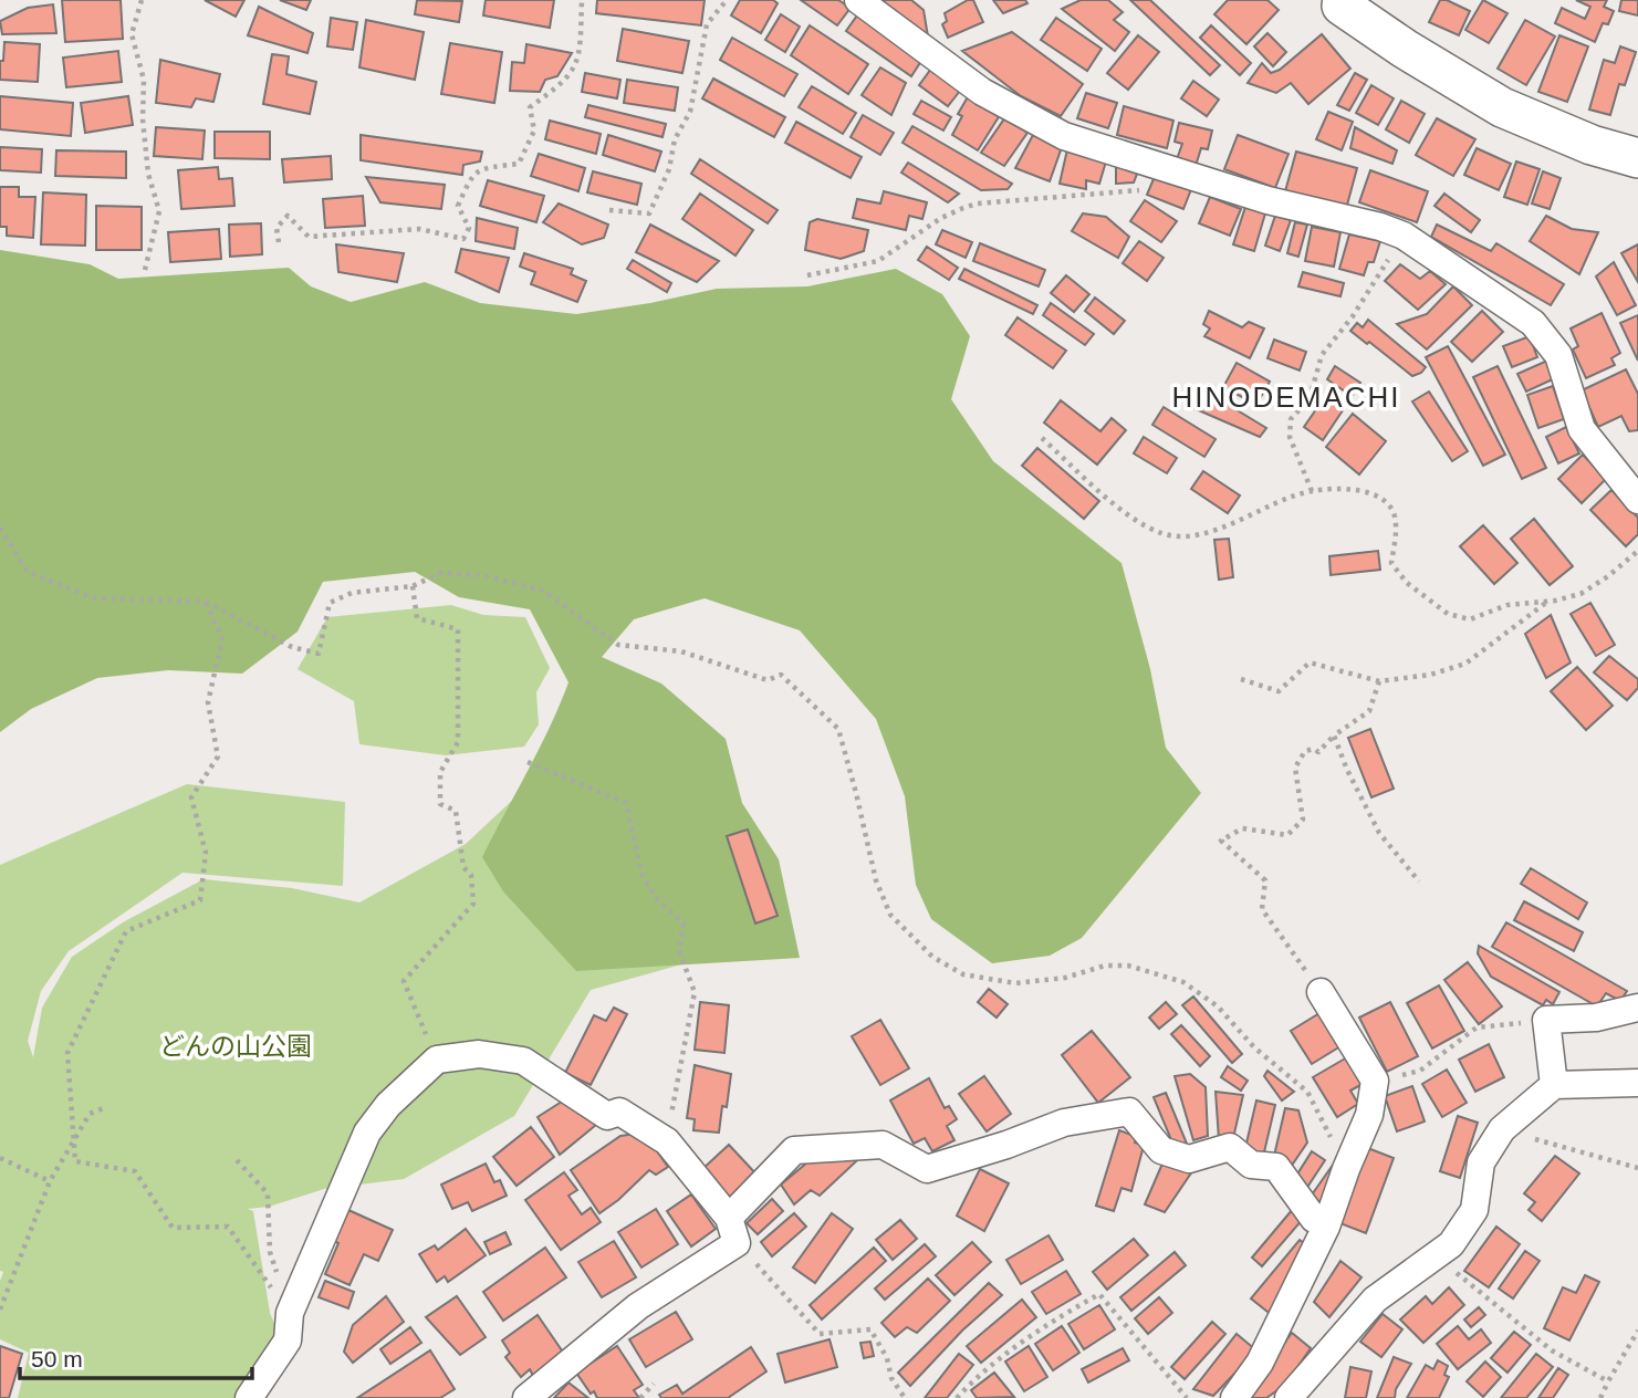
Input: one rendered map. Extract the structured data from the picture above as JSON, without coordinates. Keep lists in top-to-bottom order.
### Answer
{
  "districts": ["HINODEMACHI"],
  "parks": ["どんの山公園"],
  "scale_bar": "50 m"
}
